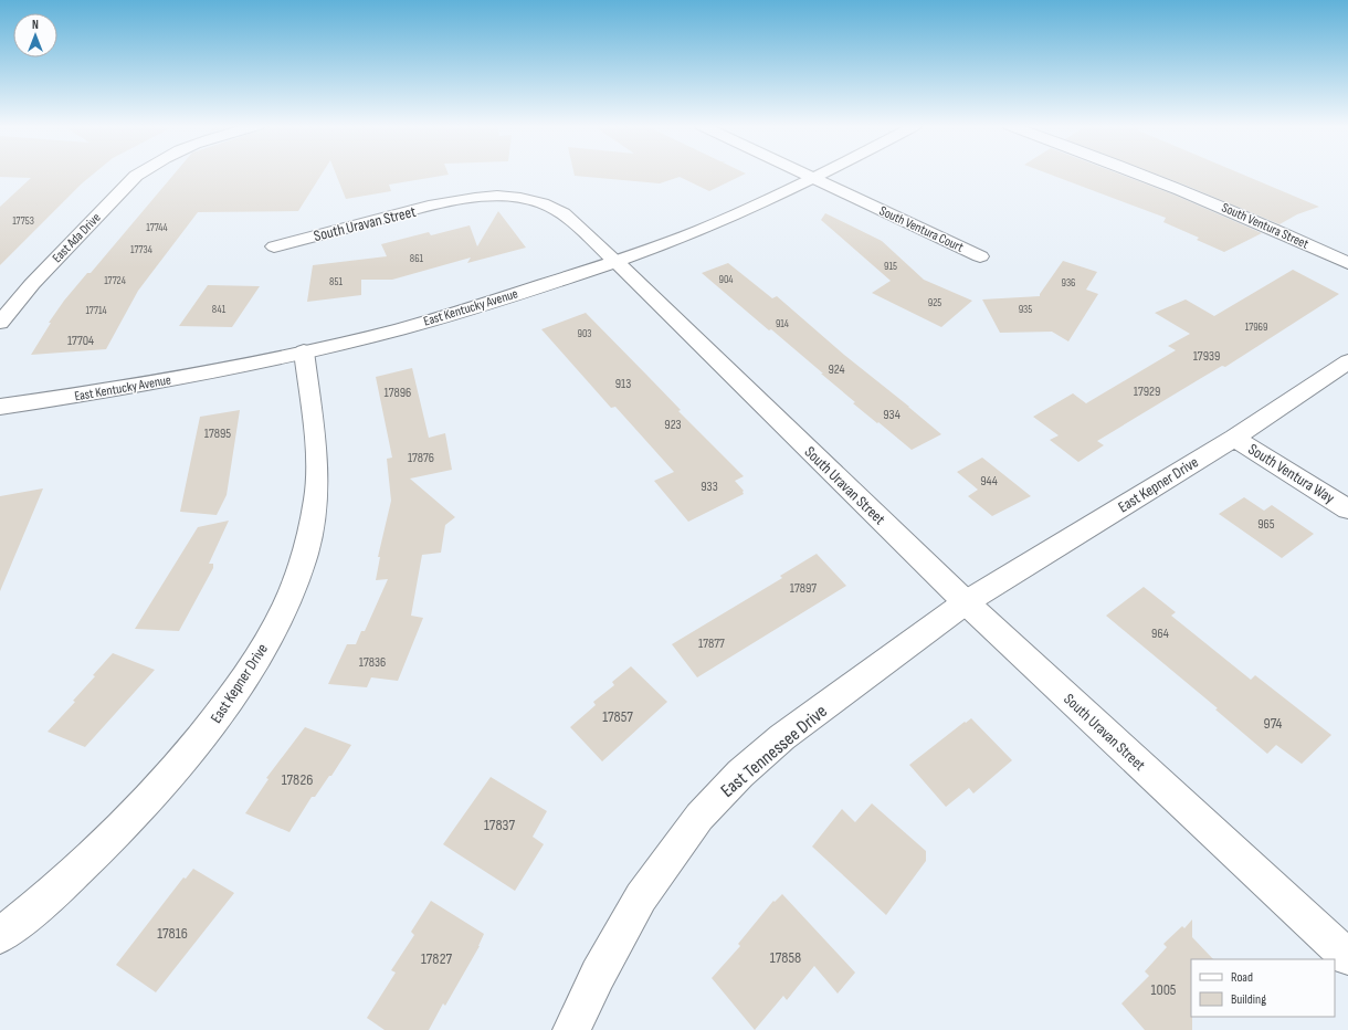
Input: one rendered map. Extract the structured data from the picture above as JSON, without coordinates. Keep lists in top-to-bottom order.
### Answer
{
  "streets": {
    "street": [
      "South Uravan Street",
      "South Ventura Street",
      "South Ventura Court",
      "East Ada Drive",
      "East Kentucky Avenue",
      "South Ventura Way",
      "East Kepner Drive",
      "East Tennessee Drive"
    ]
  },
  "crossings": [
    ["South Uravan Street", "East Kentucky Avenue"],
    ["South Uravan Street", "East Kepner Drive"],
    ["South Uravan Street", "East Tennessee Drive"],
    ["South Ventura Court", "East Kentucky Avenue"],
    ["East Kentucky Avenue", "East Kepner Drive"],
    ["South Ventura Way", "East Kepner Drive"],
    ["East Kepner Drive", "East Tennessee Drive"]
  ],
  "house_numbers": [
    "17753",
    "17744",
    "17734",
    "861",
    "915",
    "904",
    "17724",
    "851",
    "936",
    "925",
    "841",
    "935",
    "17714",
    "914",
    "17969",
    "903",
    "17704",
    "17939",
    "924",
    "913",
    "17929",
    "17896",
    "934",
    "923",
    "17895",
    "17876",
    "944",
    "933",
    "965",
    "17897",
    "964",
    "17877",
    "17836",
    "17857",
    "974",
    "17826",
    "17837",
    "17816",
    "17858",
    "17827",
    "1005"
  ],
  "legend": ["Road", "Building"],
  "north": "top"
}
